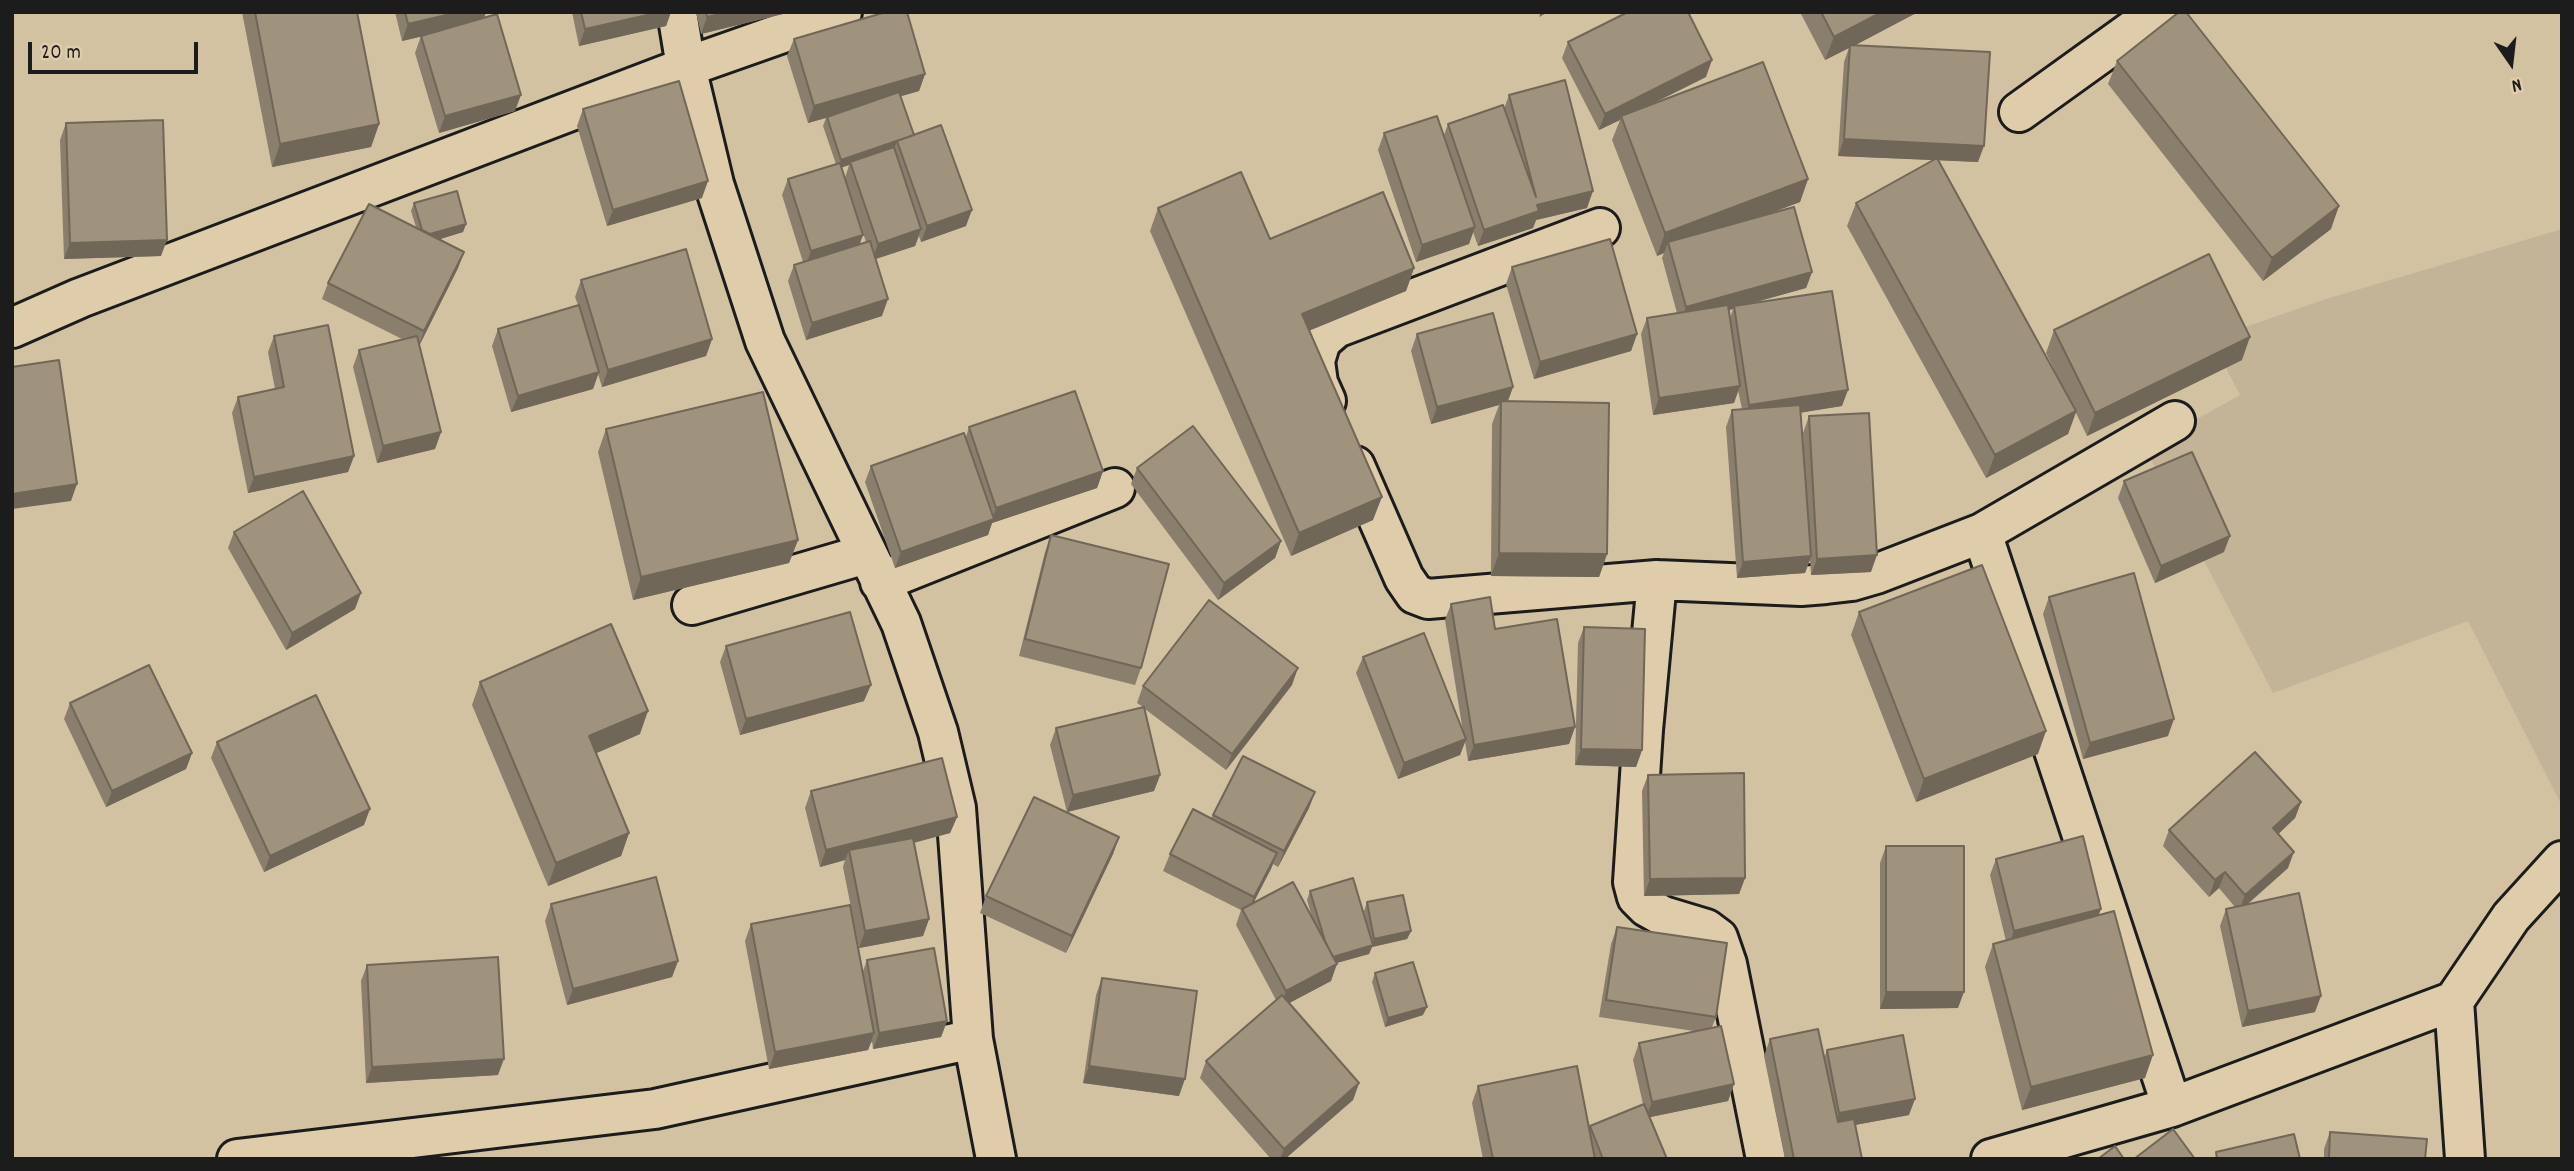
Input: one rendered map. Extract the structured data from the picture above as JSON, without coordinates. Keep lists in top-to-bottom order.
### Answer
{
  "scale_bar": "20 m",
  "north": "bottom"
}
